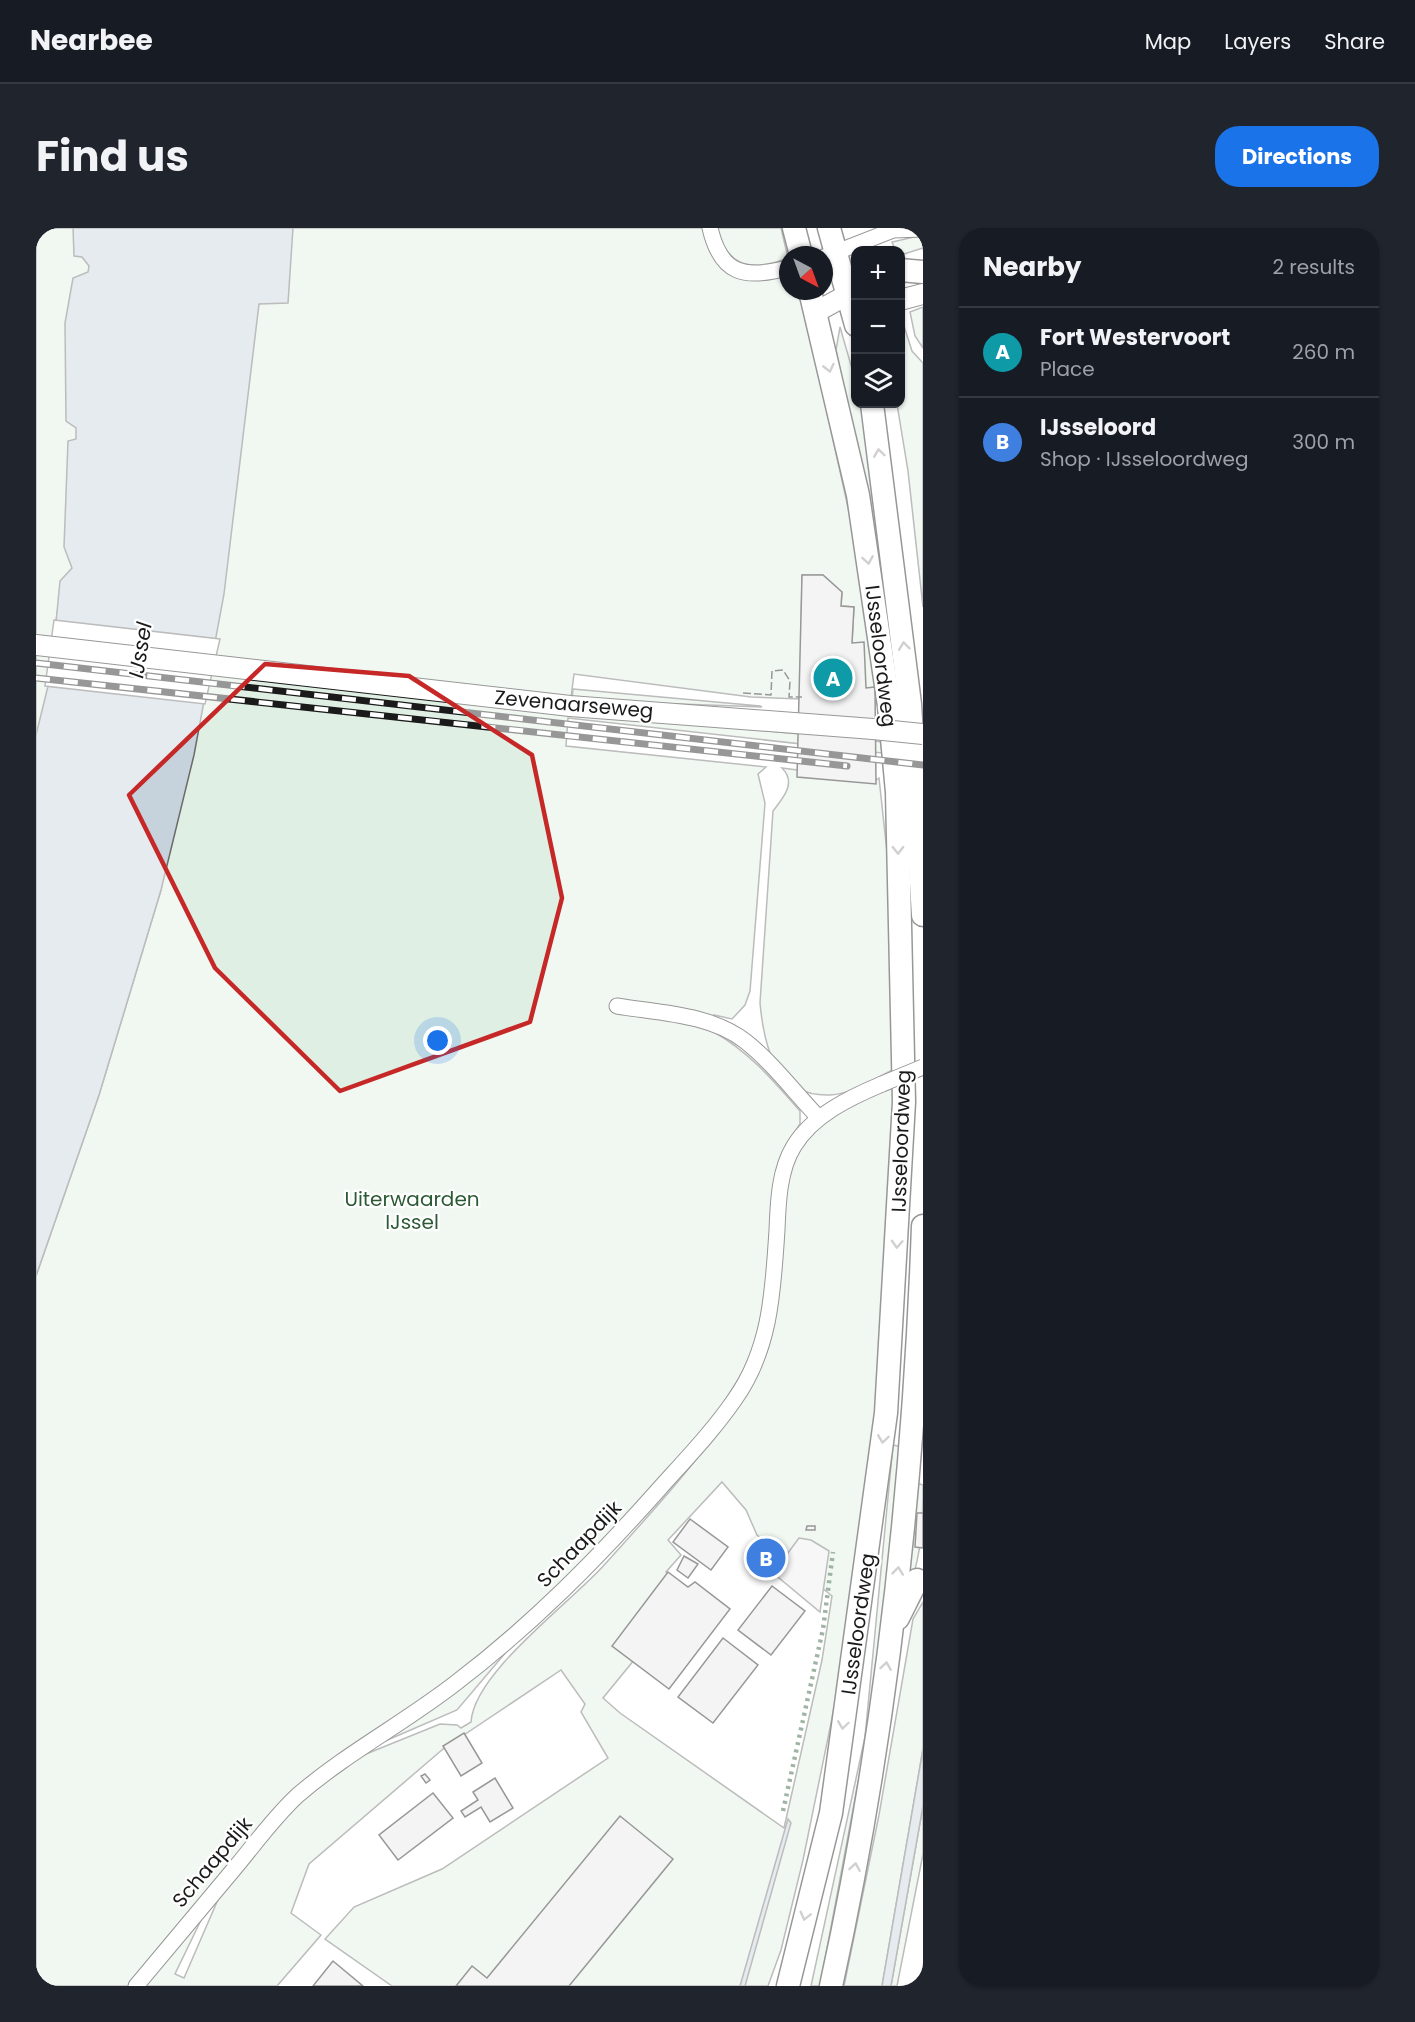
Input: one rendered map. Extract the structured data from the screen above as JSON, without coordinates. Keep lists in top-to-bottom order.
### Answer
{
  "streets": {
    "highway": ["IJsseloordweg"],
    "main road": ["Zevenaarseweg"],
    "street": ["Schaapdijk"]
  },
  "water": ["IJssel"],
  "parks": ["Uiterwaarden IJssel"],
  "north": "bottom right",
  "page": {
    "header": "Nearbee",
    "nav": ["Map", "Layers", "Share"],
    "title": "Find us",
    "buttons": "Directions",
    "heading": ["Nearby", "2 results"],
    "map_buttons": ["+", "−"],
    "list": [
      {
        "mark": "A",
        "name": "Fort Westervoort",
        "note": "Place",
        "value": "260 m"
      },
      {
        "mark": "B",
        "name": "IJsseloord",
        "note": "Shop · IJsseloordweg",
        "value": "300 m"
      }
    ],
    "pins": ["A", "B"]
  }
}
